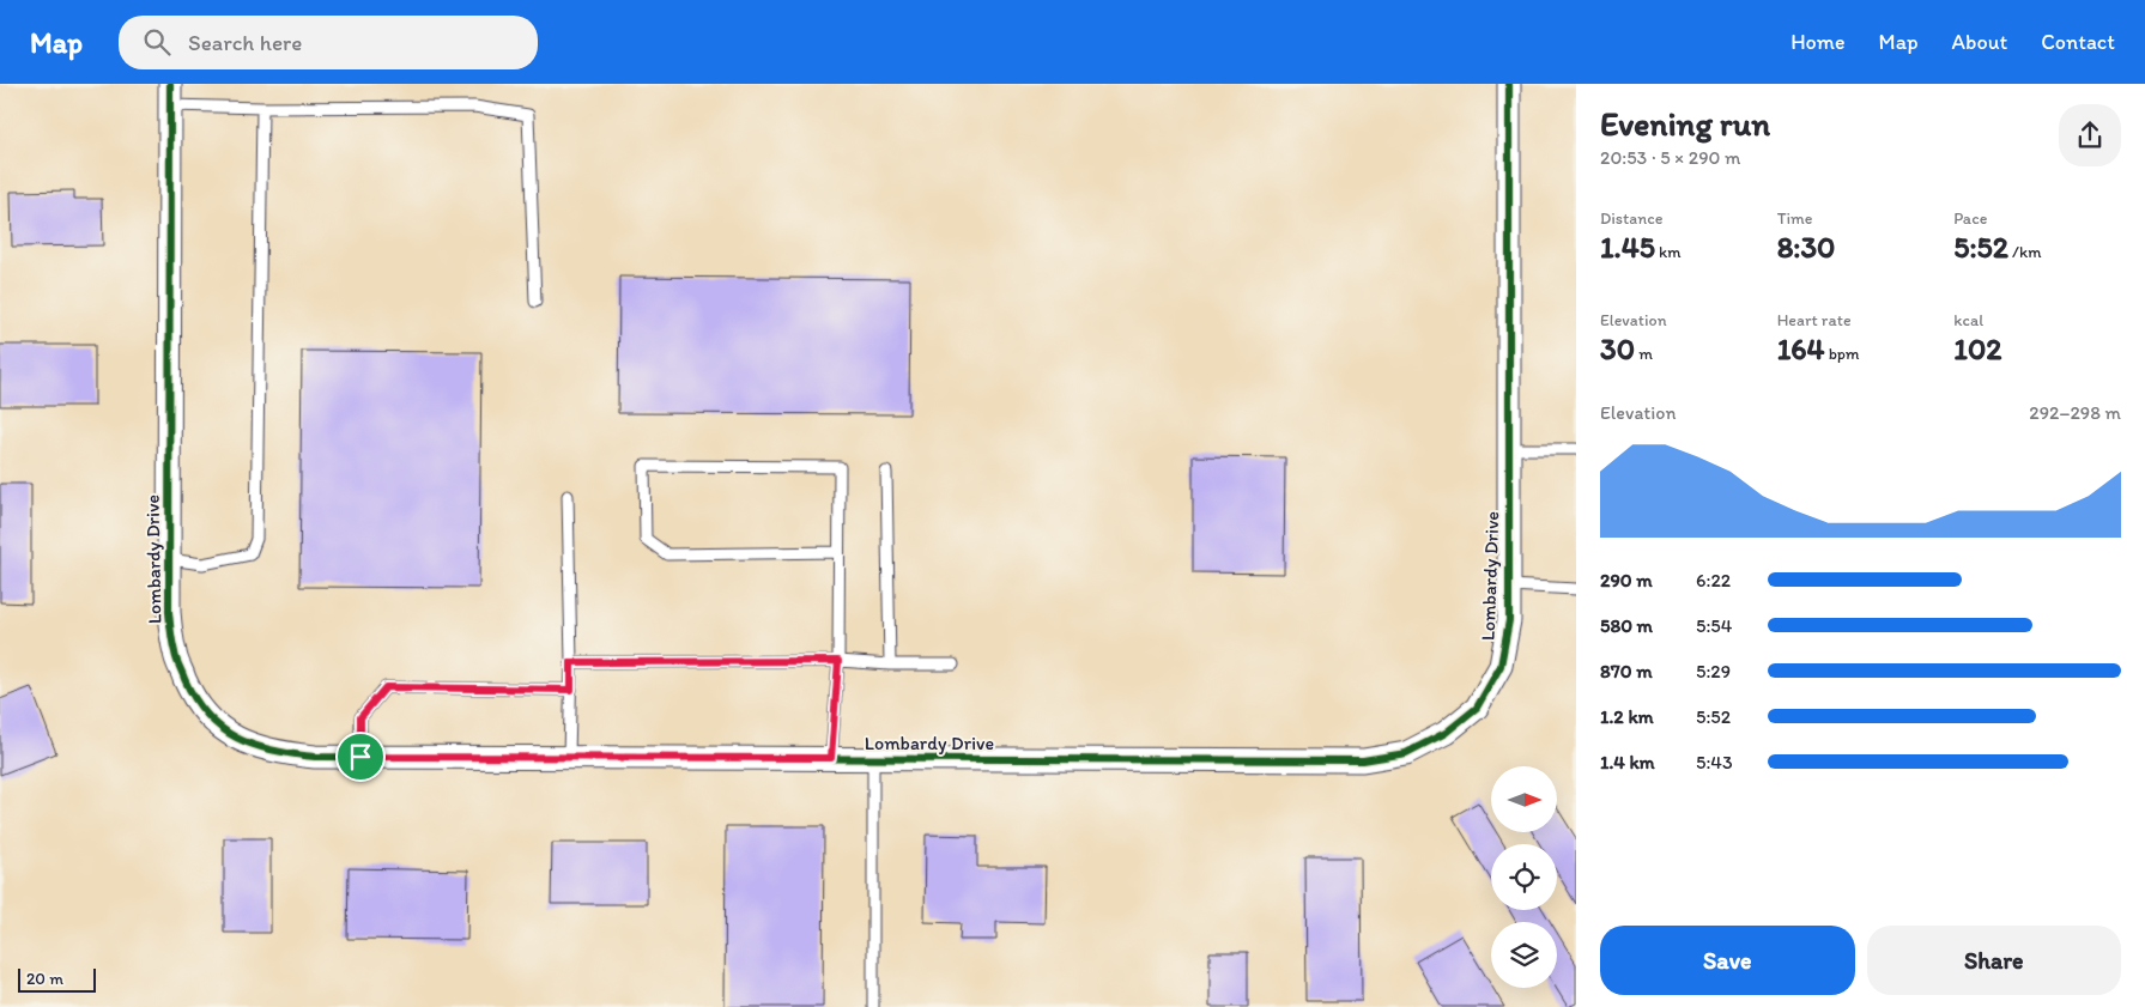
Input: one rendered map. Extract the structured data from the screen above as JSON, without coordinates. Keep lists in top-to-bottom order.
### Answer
{
  "streets": {
    "street": ["Lombardy Drive"]
  },
  "scale_bar": "20 m",
  "north": "right",
  "page": {
    "header": "Map",
    "search": "Search here",
    "nav": [
      "Home",
      "Map",
      "About",
      "Contact"
    ],
    "heading": ["Evening run", "20:53 · 5 × 290 m"],
    "stats": [
      ["Distance", "1.45 km"],
      ["Time", "8:30"],
      ["Pace", "5:52 /km"],
      ["Elevation", "30 m"],
      ["Heart rate", "164 bpm"],
      ["kcal", "102"]
    ],
    "chart": ["Elevation", "292–298 m"],
    "list": [
      {
        "name": "290 m",
        "note": "6:22"
      },
      {
        "name": "580 m",
        "note": "5:54"
      },
      {
        "name": "870 m",
        "note": "5:29"
      },
      {
        "name": "1.2 km",
        "note": "5:52"
      },
      {
        "name": "1.4 km",
        "note": "5:43"
      }
    ],
    "buttons": ["Save", "Share"],
    "scale": "20 m"
  }
}
